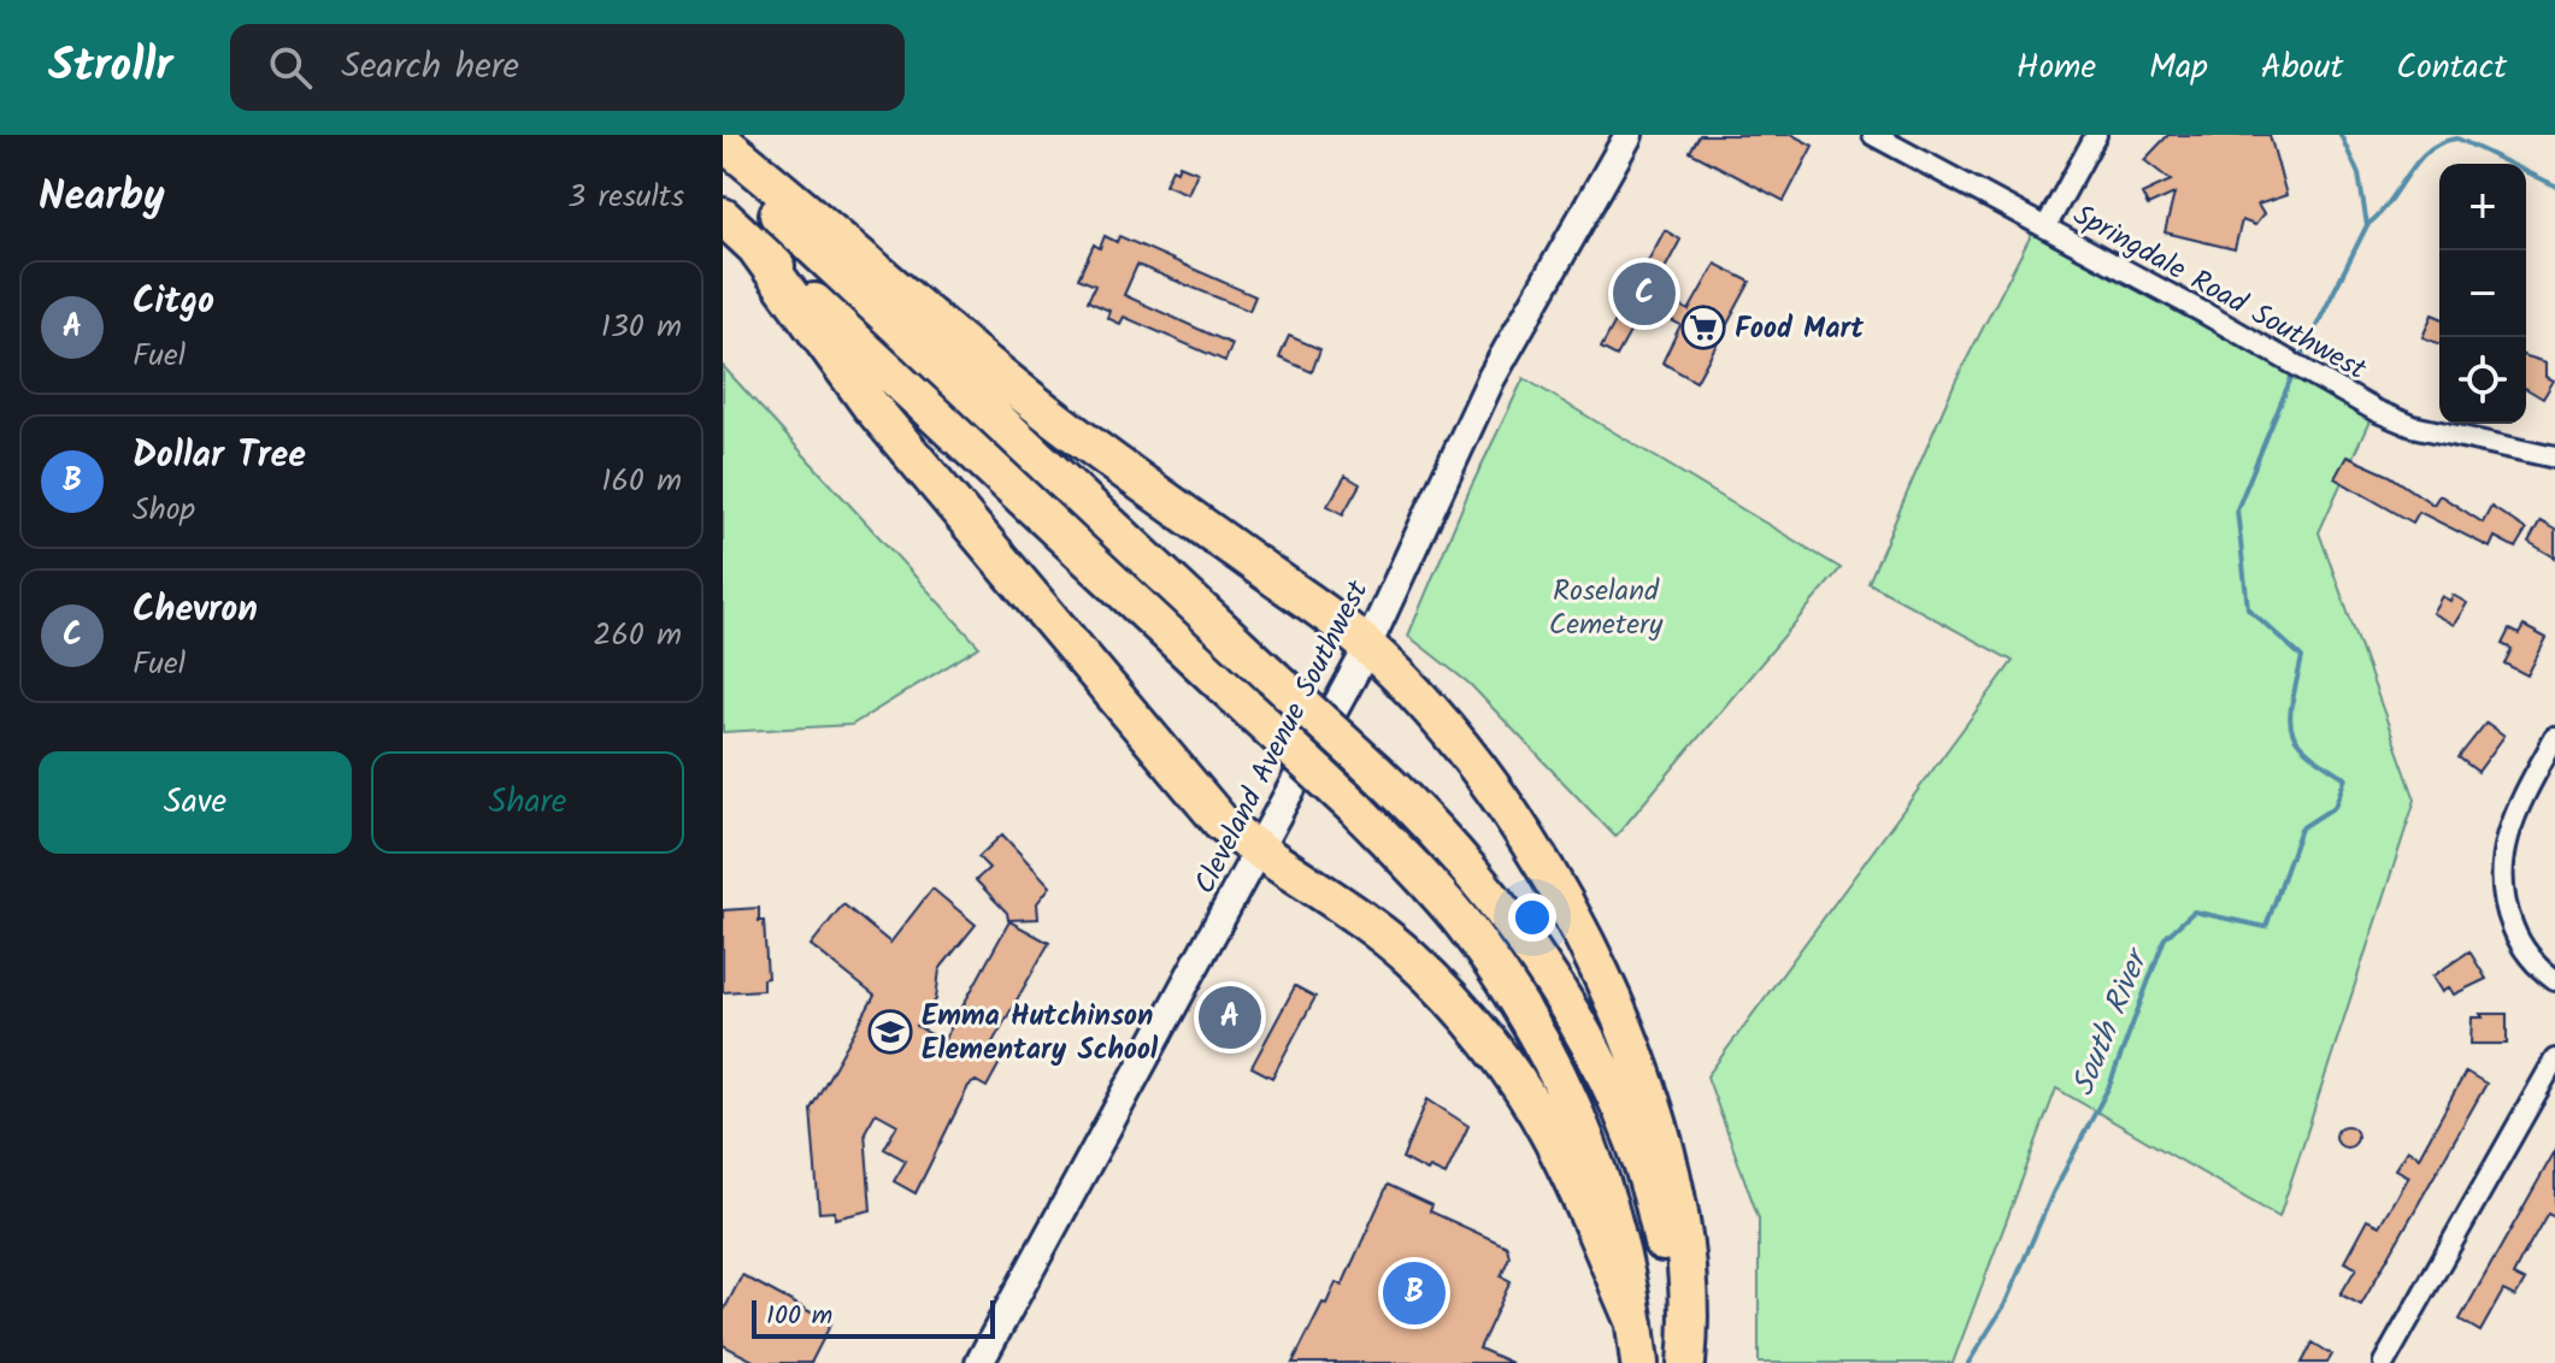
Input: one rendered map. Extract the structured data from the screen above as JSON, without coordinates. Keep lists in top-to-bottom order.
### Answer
{
  "streets": {
    "main road": ["Cleveland Avenue Southwest"],
    "street": ["Springdale Road Southwest"]
  },
  "water": ["South River"],
  "parks": ["Roseland Cemetery"],
  "places": {
    "supermarket": ["Food Mart"],
    "school or university": ["Emma Hutchinson Elementary School"]
  },
  "scale_bar": "100 m",
  "page": {
    "header": "Strollr",
    "search": "Search here",
    "nav": [
      "Home",
      "Map",
      "About",
      "Contact"
    ],
    "heading": ["Nearby", "3 results"],
    "map_buttons": ["+", "−"],
    "pins": ["C", "A", "B"],
    "list": [
      {
        "mark": "A",
        "name": "Citgo",
        "note": "Fuel",
        "value": "130 m"
      },
      {
        "mark": "B",
        "name": "Dollar Tree",
        "note": "Shop",
        "value": "160 m"
      },
      {
        "mark": "C",
        "name": "Chevron",
        "note": "Fuel",
        "value": "260 m"
      }
    ],
    "buttons": ["Save", "Share"],
    "scale": "100 m"
  }
}
